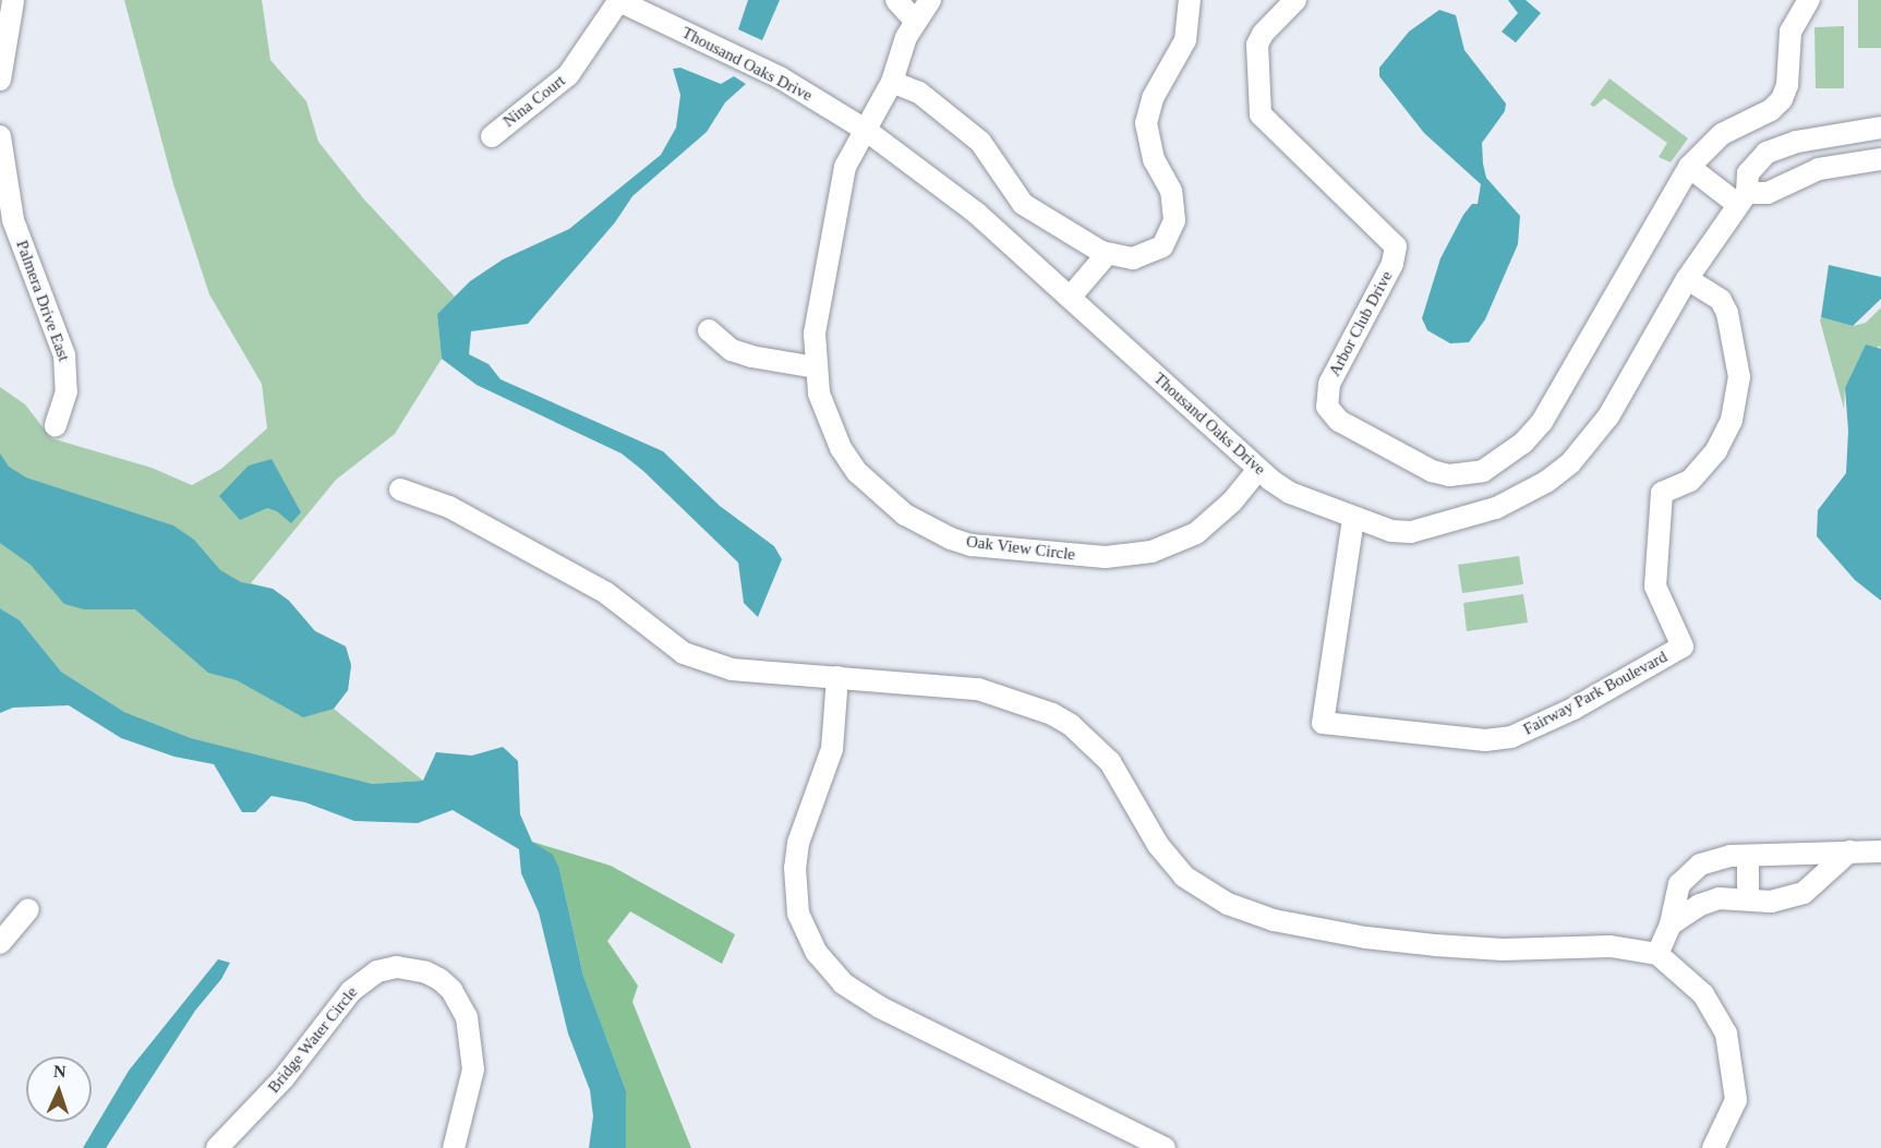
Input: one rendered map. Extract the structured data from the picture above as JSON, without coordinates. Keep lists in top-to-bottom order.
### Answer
{
  "streets": {
    "street": [
      "Thousand Oaks Drive",
      "Nina Court",
      "Palmera Drive East",
      "Arbor Club Drive",
      "Oak View Circle",
      "Fairway Park Boulevard",
      "Bridge Water Circle"
    ]
  },
  "crossings": [
    ["Thousand Oaks Drive", "Nina Court"],
    ["Thousand Oaks Drive", "Oak View Circle"],
    ["Thousand Oaks Drive", "Fairway Park Boulevard"]
  ],
  "north": "top"
}
